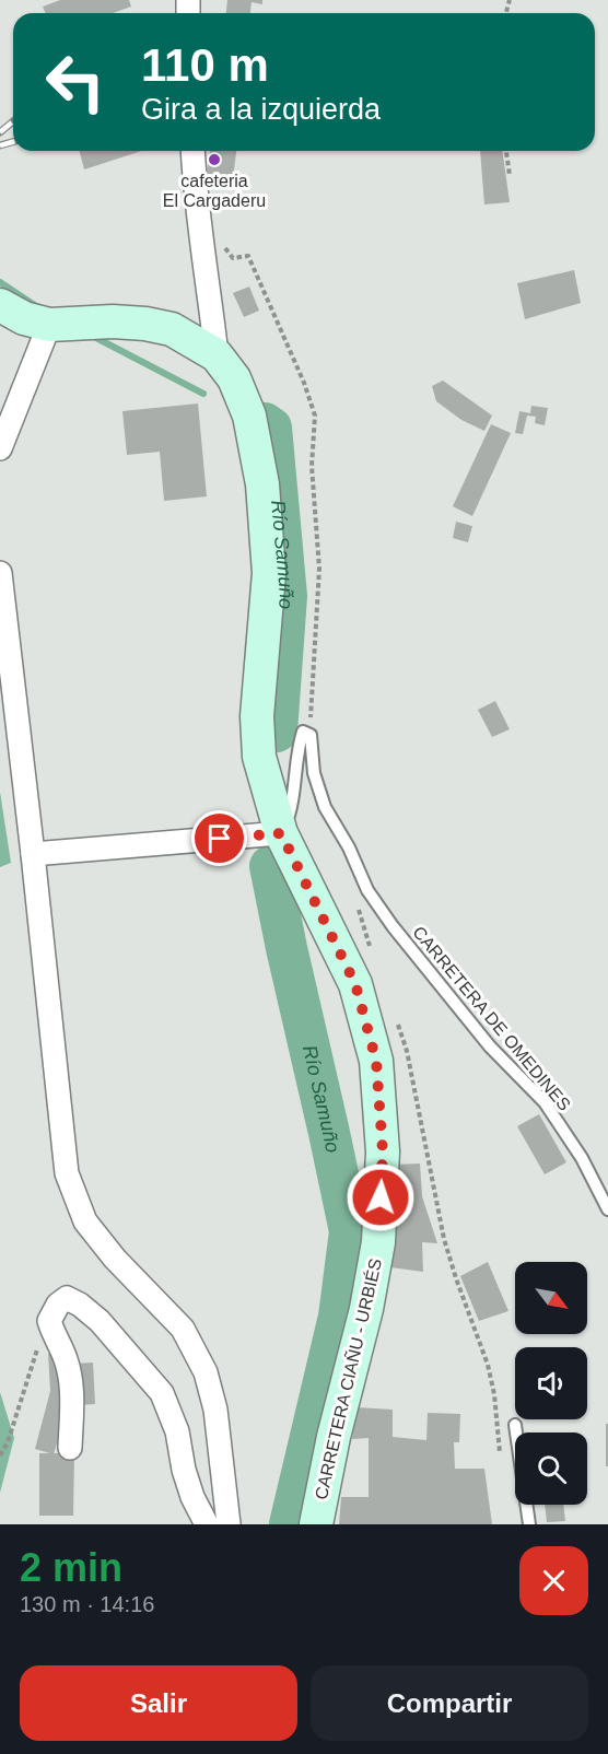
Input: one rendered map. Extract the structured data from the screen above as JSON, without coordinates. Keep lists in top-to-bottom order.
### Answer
{
  "streets": {
    "street": ["CARRETERA CIAÑU - URBIÉS"],
    "lane": ["CARRETERA DE OMEDINES"]
  },
  "water": ["Río Samuño"],
  "places": ["cafeteria El Cargaderu"],
  "north": "bottom right",
  "page": {
    "turn": ["110 m", "Gira a la izquierda"],
    "heading": ["2 min", "130 m · 14:16"],
    "buttons": ["Salir", "Compartir"]
  }
}
